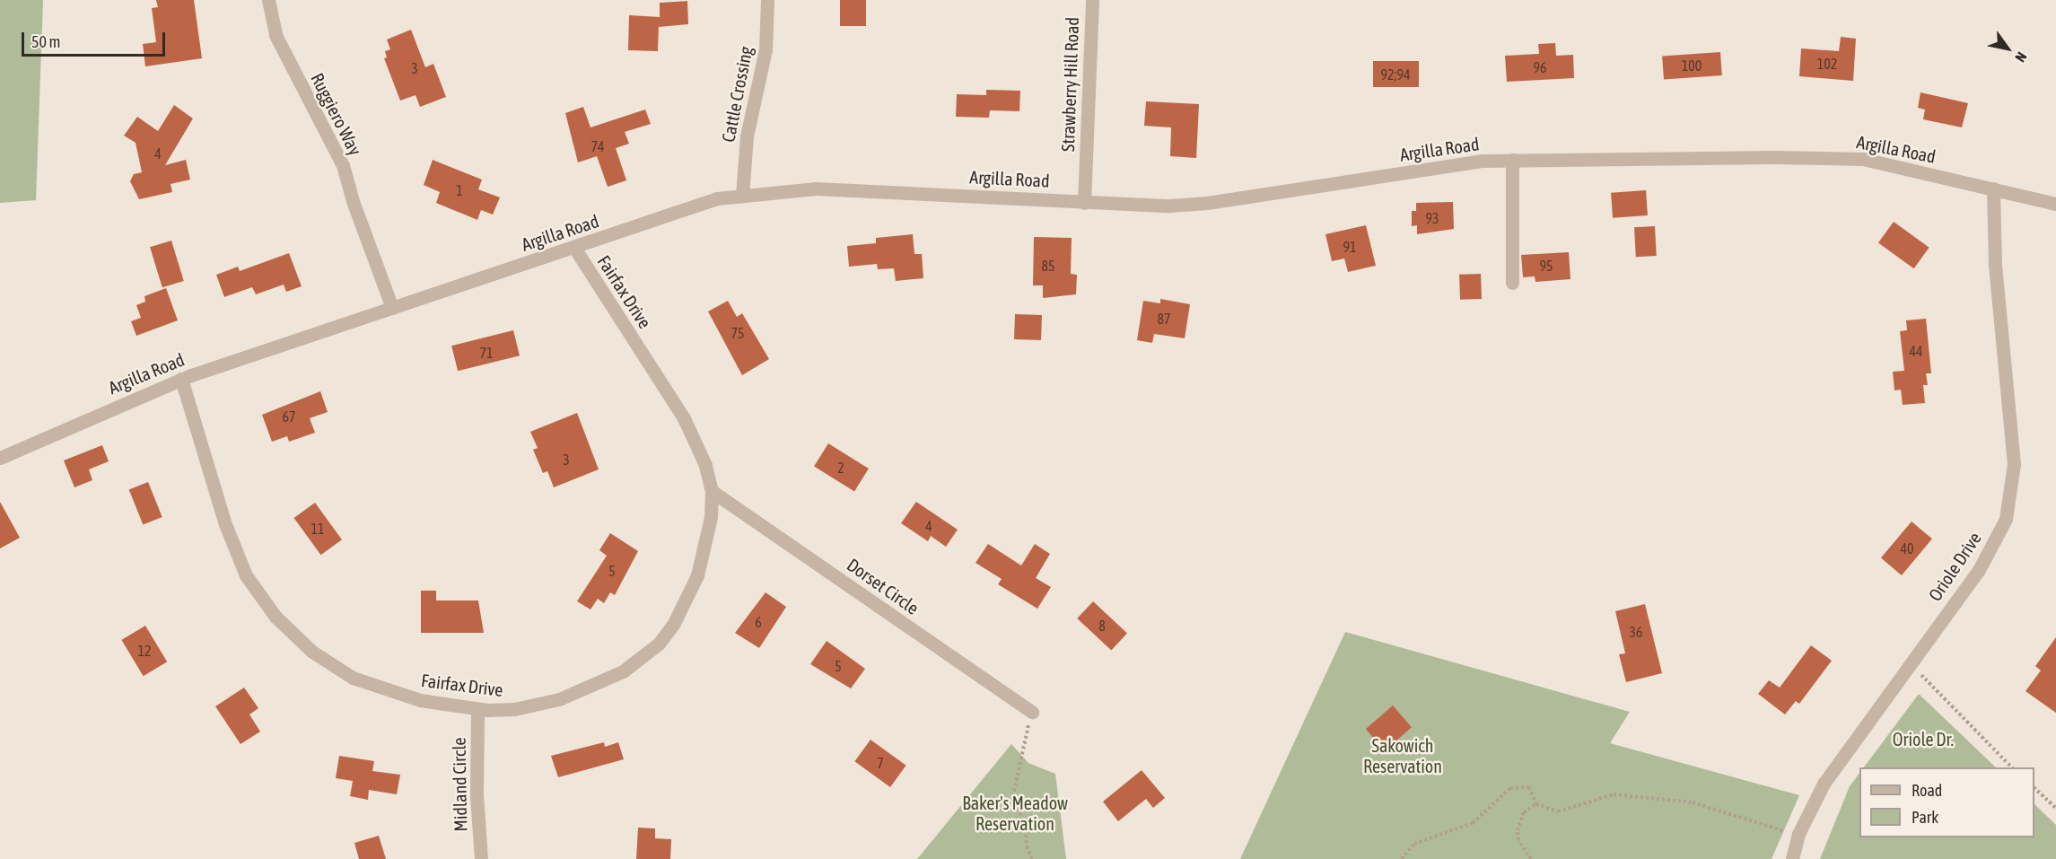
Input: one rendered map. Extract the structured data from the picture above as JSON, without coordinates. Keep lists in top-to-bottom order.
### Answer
{
  "streets": {
    "street": [
      "Strawberry Hill Road",
      "Cattle Crossing",
      "Ruggiero Way",
      "Argilla Road",
      "Fairfax Drive",
      "Oriole Drive",
      "Dorset Circle",
      "Midland Circle"
    ]
  },
  "crossings": [
    ["Strawberry Hill Road", "Argilla Road"],
    ["Cattle Crossing", "Argilla Road"],
    ["Ruggiero Way", "Argilla Road"],
    ["Argilla Road", "Fairfax Drive"],
    ["Argilla Road", "Oriole Drive"],
    ["Fairfax Drive", "Dorset Circle"],
    ["Fairfax Drive", "Midland Circle"]
  ],
  "parks": ["Oriole Dr.", "Sakowich Reservation", "Baker's Meadow Reservation"],
  "house_numbers": [
    "102",
    "100",
    "96",
    "3",
    "92;94",
    "74",
    "4",
    "1",
    "93",
    "91",
    "85",
    "95",
    "87",
    "75",
    "44",
    "71",
    "67",
    "3",
    "2",
    "4",
    "11",
    "40",
    "5",
    "6",
    "8",
    "36",
    "12",
    "5",
    "7"
  ],
  "legend": ["Road", "Park"],
  "scale_bar": "50 m",
  "north": "bottom right"
}
